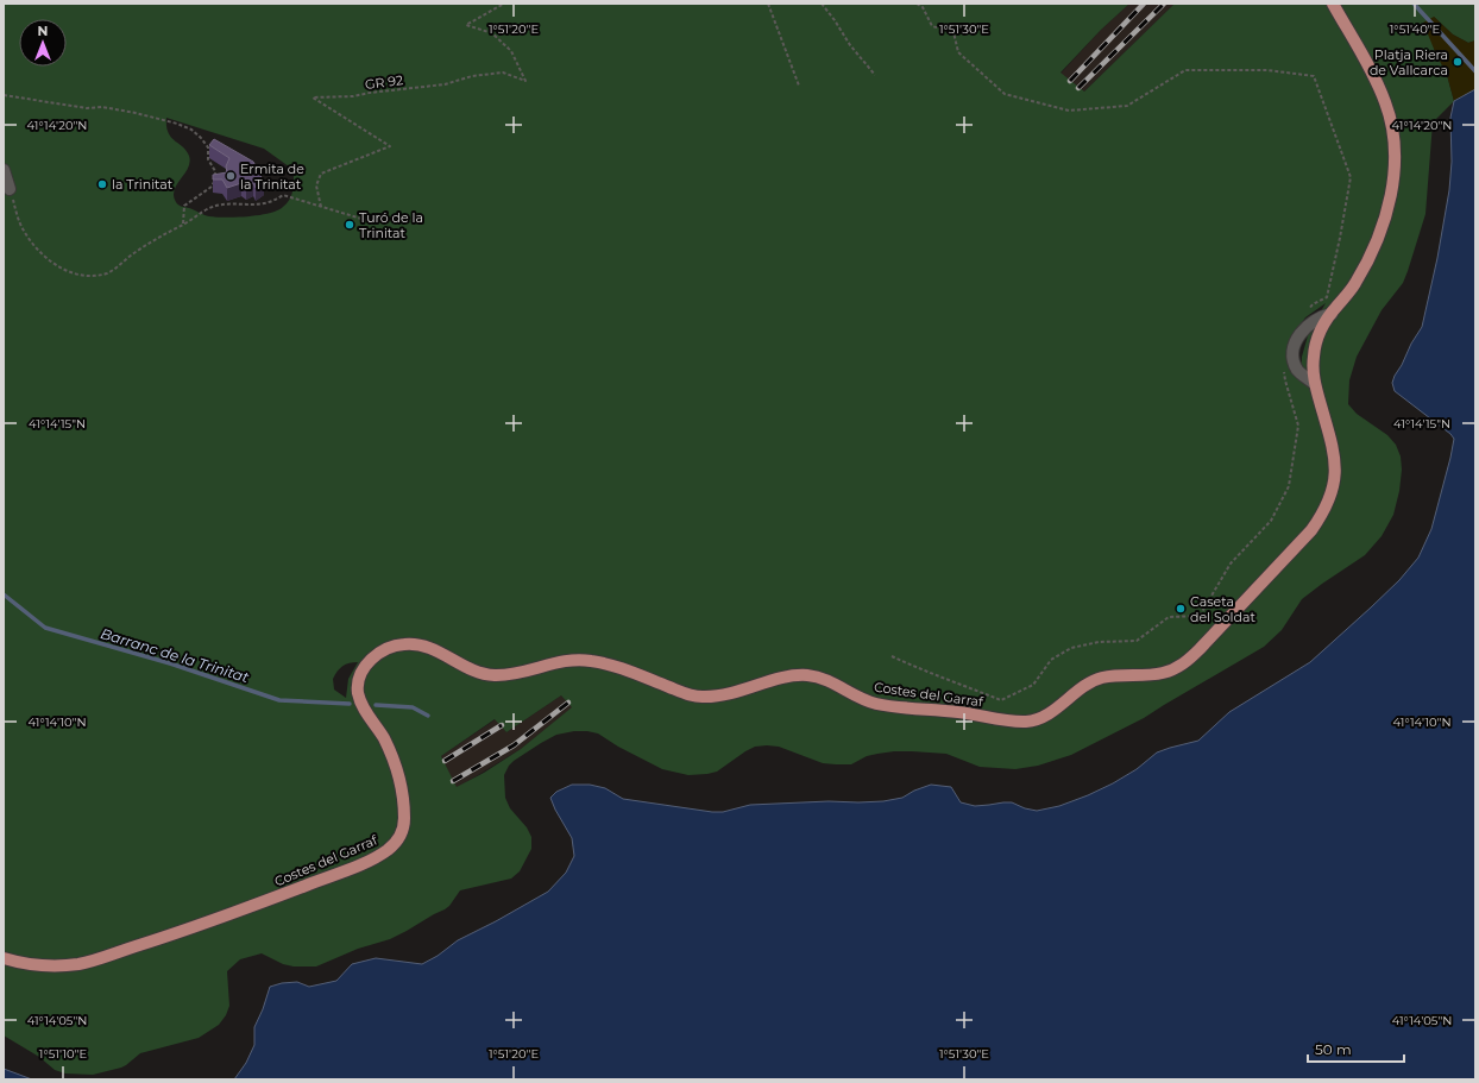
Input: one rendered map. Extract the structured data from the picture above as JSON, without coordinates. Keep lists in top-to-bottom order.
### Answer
{
  "streets": {
    "main road": ["Costes del Garraf"],
    "path": ["GR 92"]
  },
  "water": ["Barranc de la Trinitat"],
  "places": [
    "Platja Riera de Vallcarca",
    "Ermita de la Trinitat",
    "la Trinitat",
    "Turó de la Trinitat",
    "Caseta del Soldat"
  ],
  "scale_bar": "50 m",
  "north": "top",
  "coordinates": [
    "1°51'20\"E",
    "1°51'30\"E",
    "1°51'40\"E",
    "41°14'20\"N",
    "41°14'15\"N",
    "41°14'10\"N",
    "41°14'05\"N",
    "1°51'10\"E"
  ]
}
